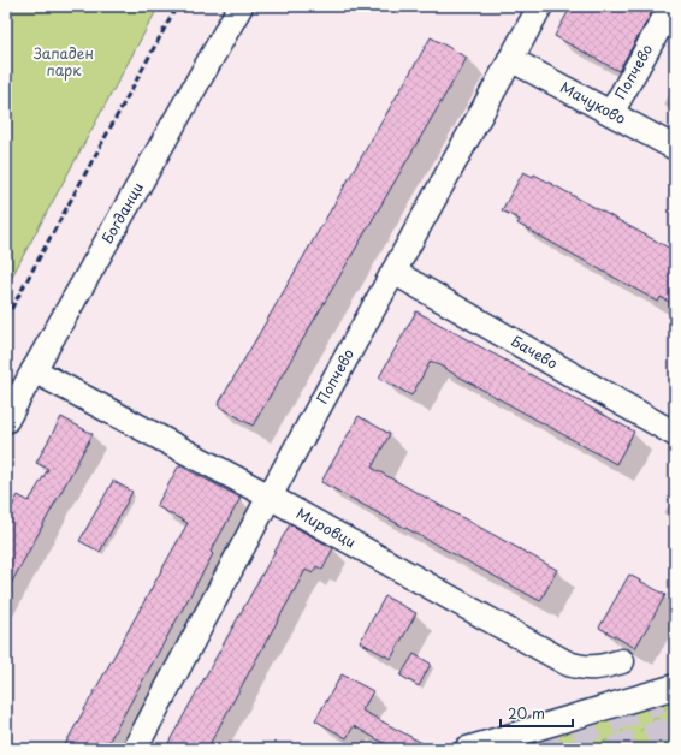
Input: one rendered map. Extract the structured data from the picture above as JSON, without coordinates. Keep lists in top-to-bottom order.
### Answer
{
  "streets": {
    "street": [
      "Попчево",
      "Мачуково",
      "Богданци",
      "Бачево",
      "Мировци"
    ]
  },
  "crossings": [
    ["Попчево", "Мачуково"],
    ["Попчево", "Бачево"],
    ["Попчево", "Мировци"],
    ["Богданци", "Мировци"]
  ],
  "parks": ["Западен парк"],
  "scale_bar": "20 m"
}
